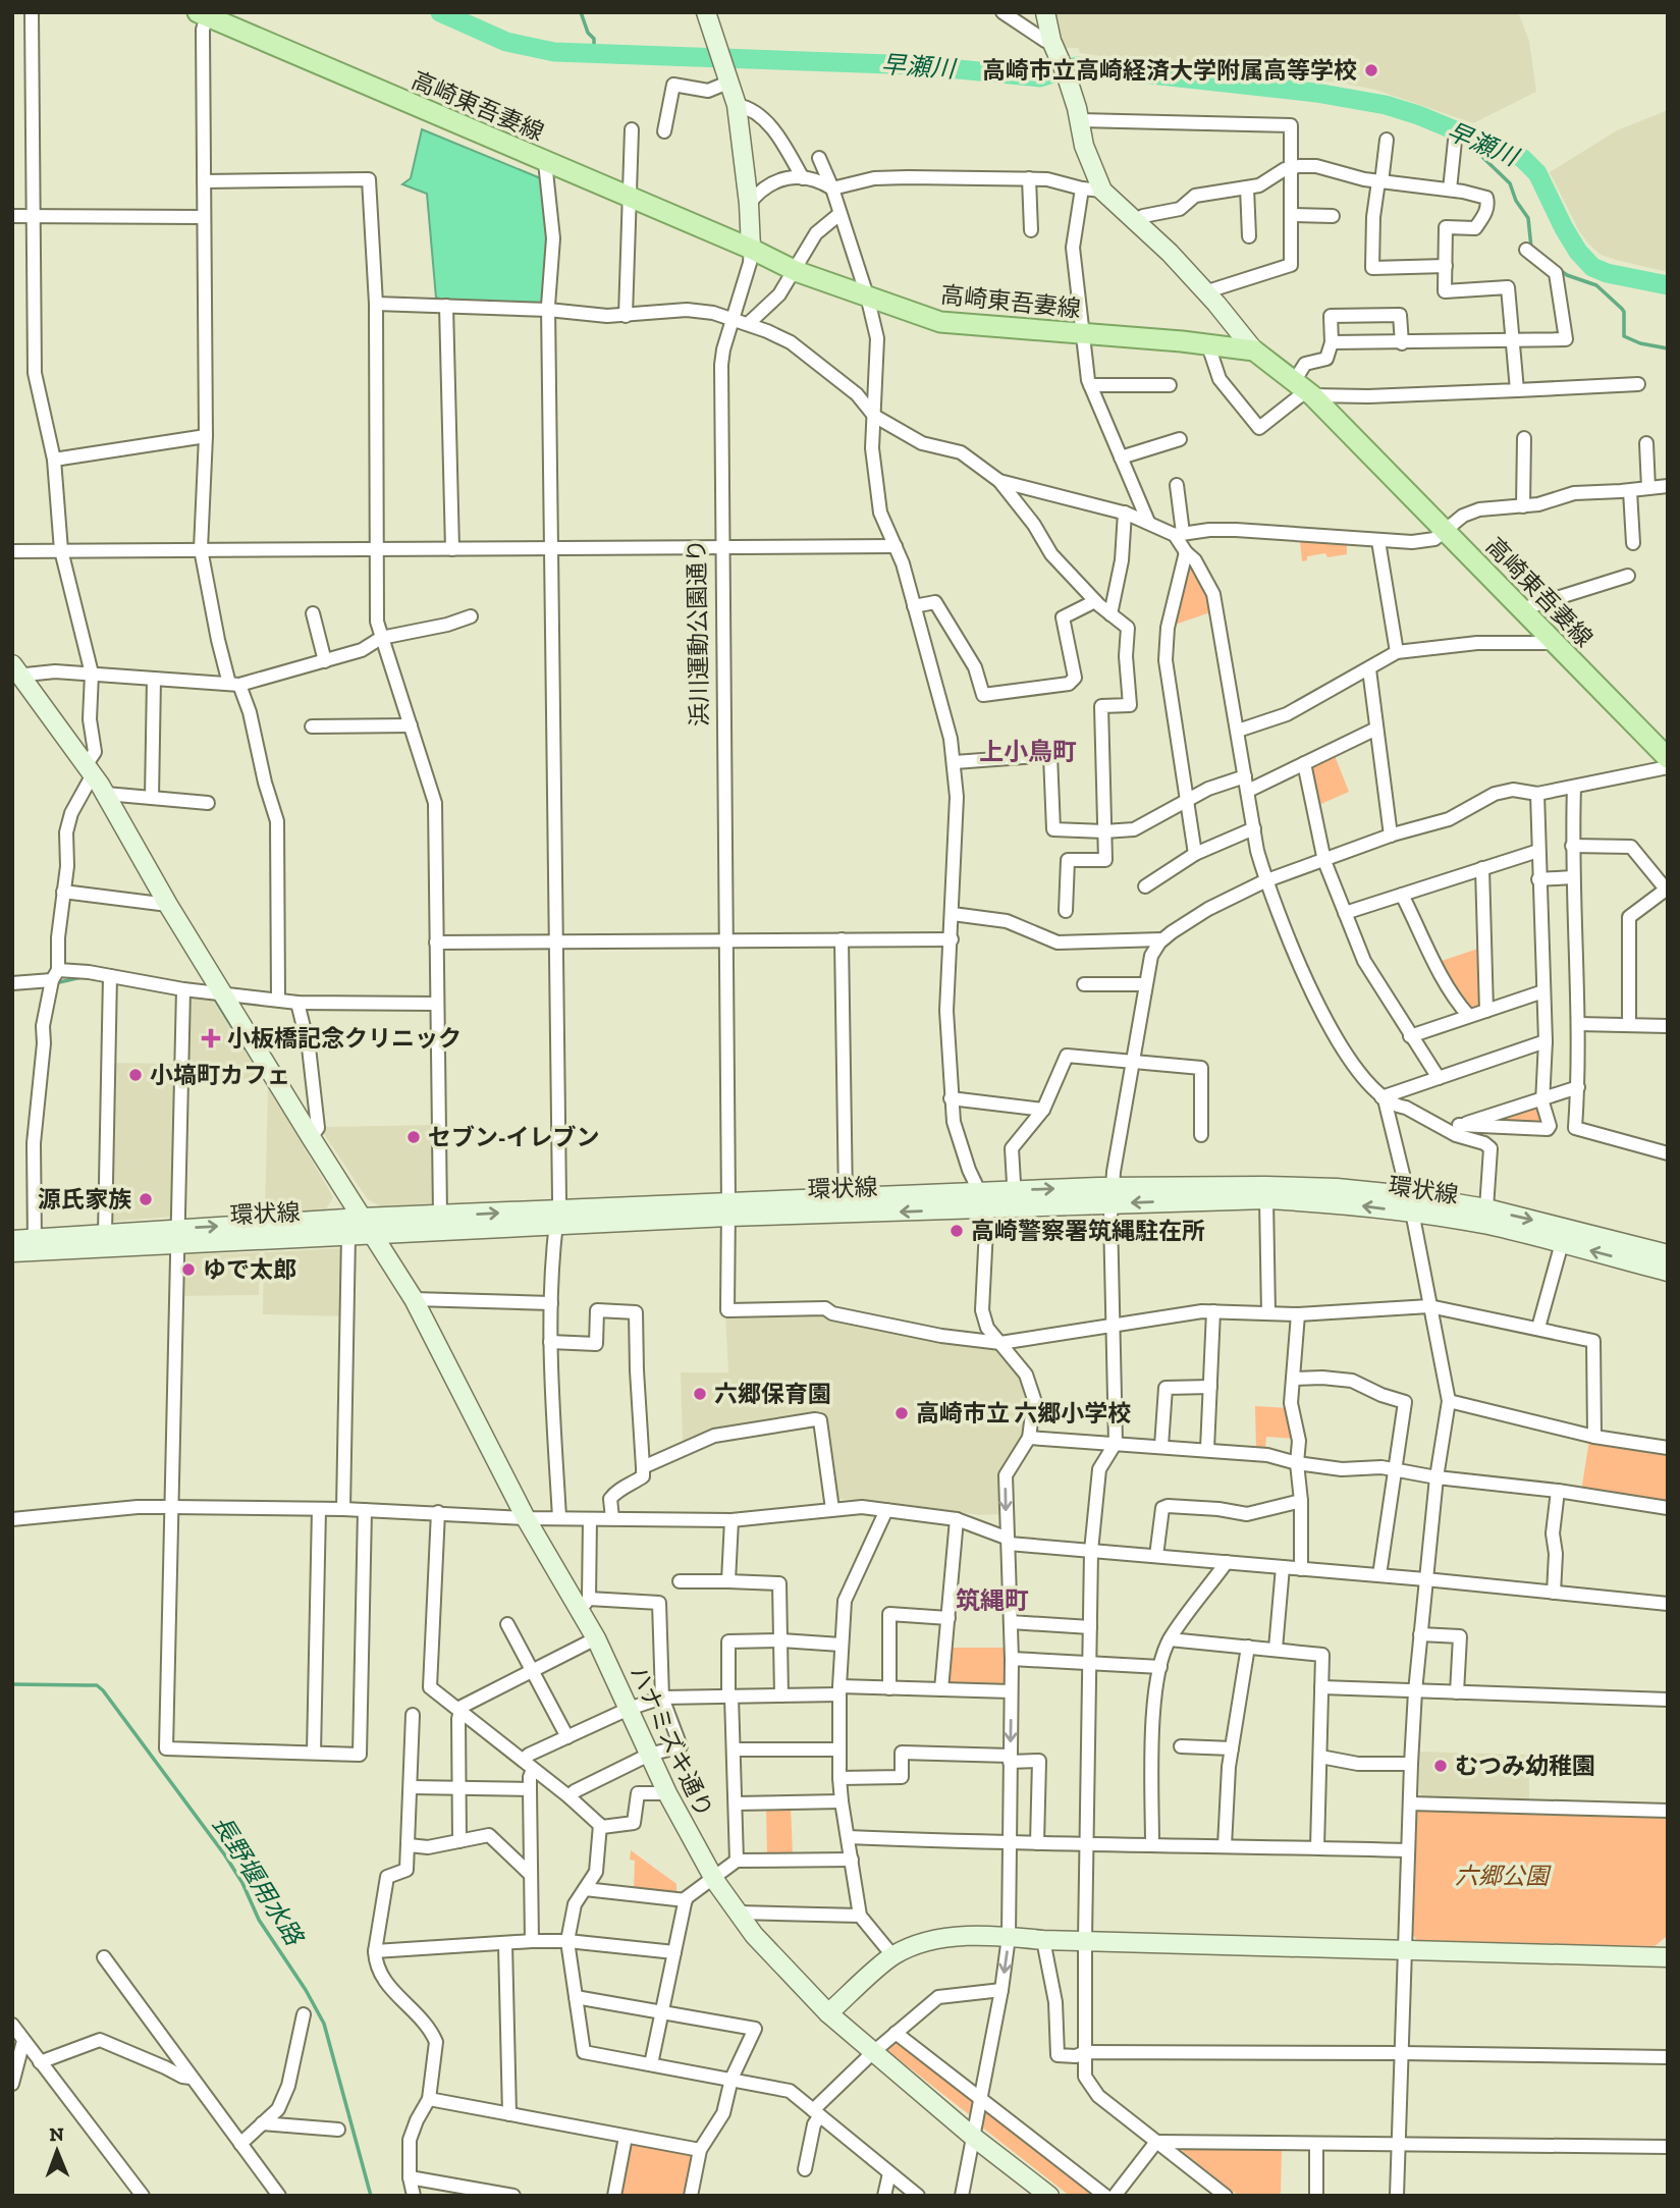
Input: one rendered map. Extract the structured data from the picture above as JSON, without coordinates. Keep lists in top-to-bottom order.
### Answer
{
  "streets": {
    "main road": ["高崎東吾妻線"],
    "street": ["浜川運動公園通り", "環状線", "ハナミズキ通り"]
  },
  "crossings": [
    ["高崎東吾妻線", "浜川運動公園通り"],
    ["浜川運動公園通り", "環状線"],
    ["環状線", "ハナミズキ通り"]
  ],
  "districts": ["上小鳥町", "筑縄町"],
  "water": ["早瀬川", "長野堰用水路"],
  "parks": ["六郷公園"],
  "places": {
    "other": [
      "高崎市立高崎経済大学附属高等学校",
      "小塙町カフェ",
      "セブン-イレブン",
      "源氏家族",
      "高崎警察署筑縄駐在所",
      "ゆで太郎",
      "六郷保育園",
      "高崎市立 六郷小学校",
      "むつみ幼稚園"
    ],
    "health": ["小板橋記念クリニック"]
  },
  "north": "top"
}
